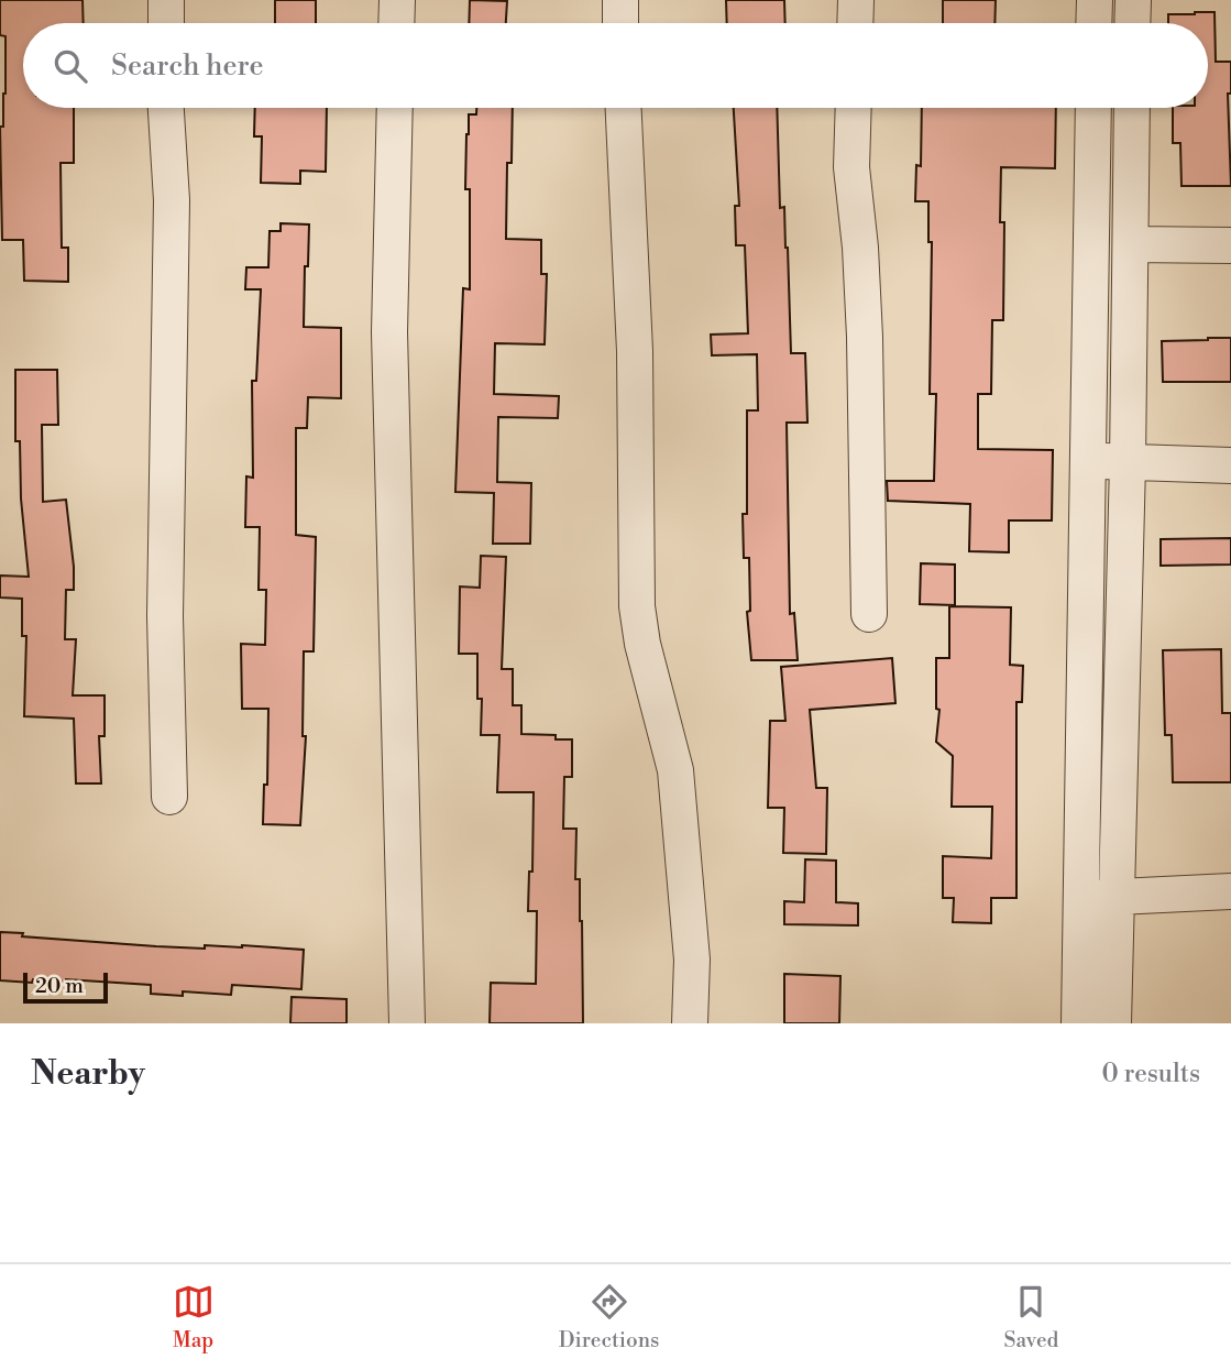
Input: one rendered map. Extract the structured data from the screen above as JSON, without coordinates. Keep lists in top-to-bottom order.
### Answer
{
  "scale_bar": "20 m",
  "page": {
    "search": "Search here",
    "scale": "20 m",
    "heading": ["Nearby", "0 results"],
    "nav": ["Map", "Directions", "Saved"]
  }
}
